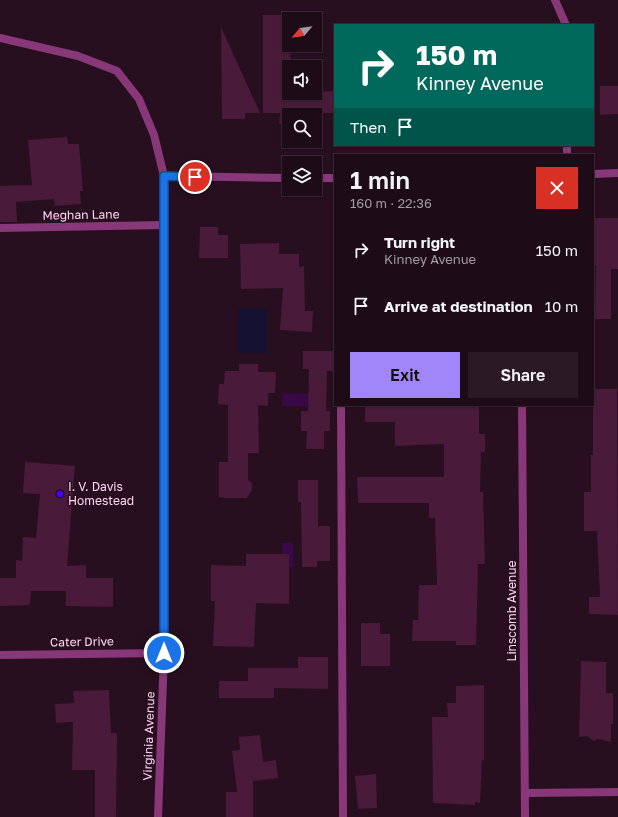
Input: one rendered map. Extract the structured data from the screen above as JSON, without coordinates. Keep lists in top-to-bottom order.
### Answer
{
  "streets": {
    "street": [
      "Meghan Lane",
      "Linscomb Avenue",
      "Cater Drive",
      "Virginia Avenue"
    ]
  },
  "crossings": [
    ["Meghan Lane", "Virginia Avenue"],
    ["Cater Drive", "Virginia Avenue"]
  ],
  "places": ["I. V. Davis Homestead"],
  "north": "bottom left",
  "page": {
    "turn": ["150 m", "Kinney Avenue"],
    "then": "Then",
    "heading": ["1 min", "160 m · 22:36"],
    "list": [
      {
        "name": "Turn right",
        "note": "Kinney Avenue",
        "value": "150 m"
      },
      {
        "name": "Arrive at destination",
        "value": "10 m"
      }
    ],
    "buttons": ["Exit", "Share"]
  }
}
